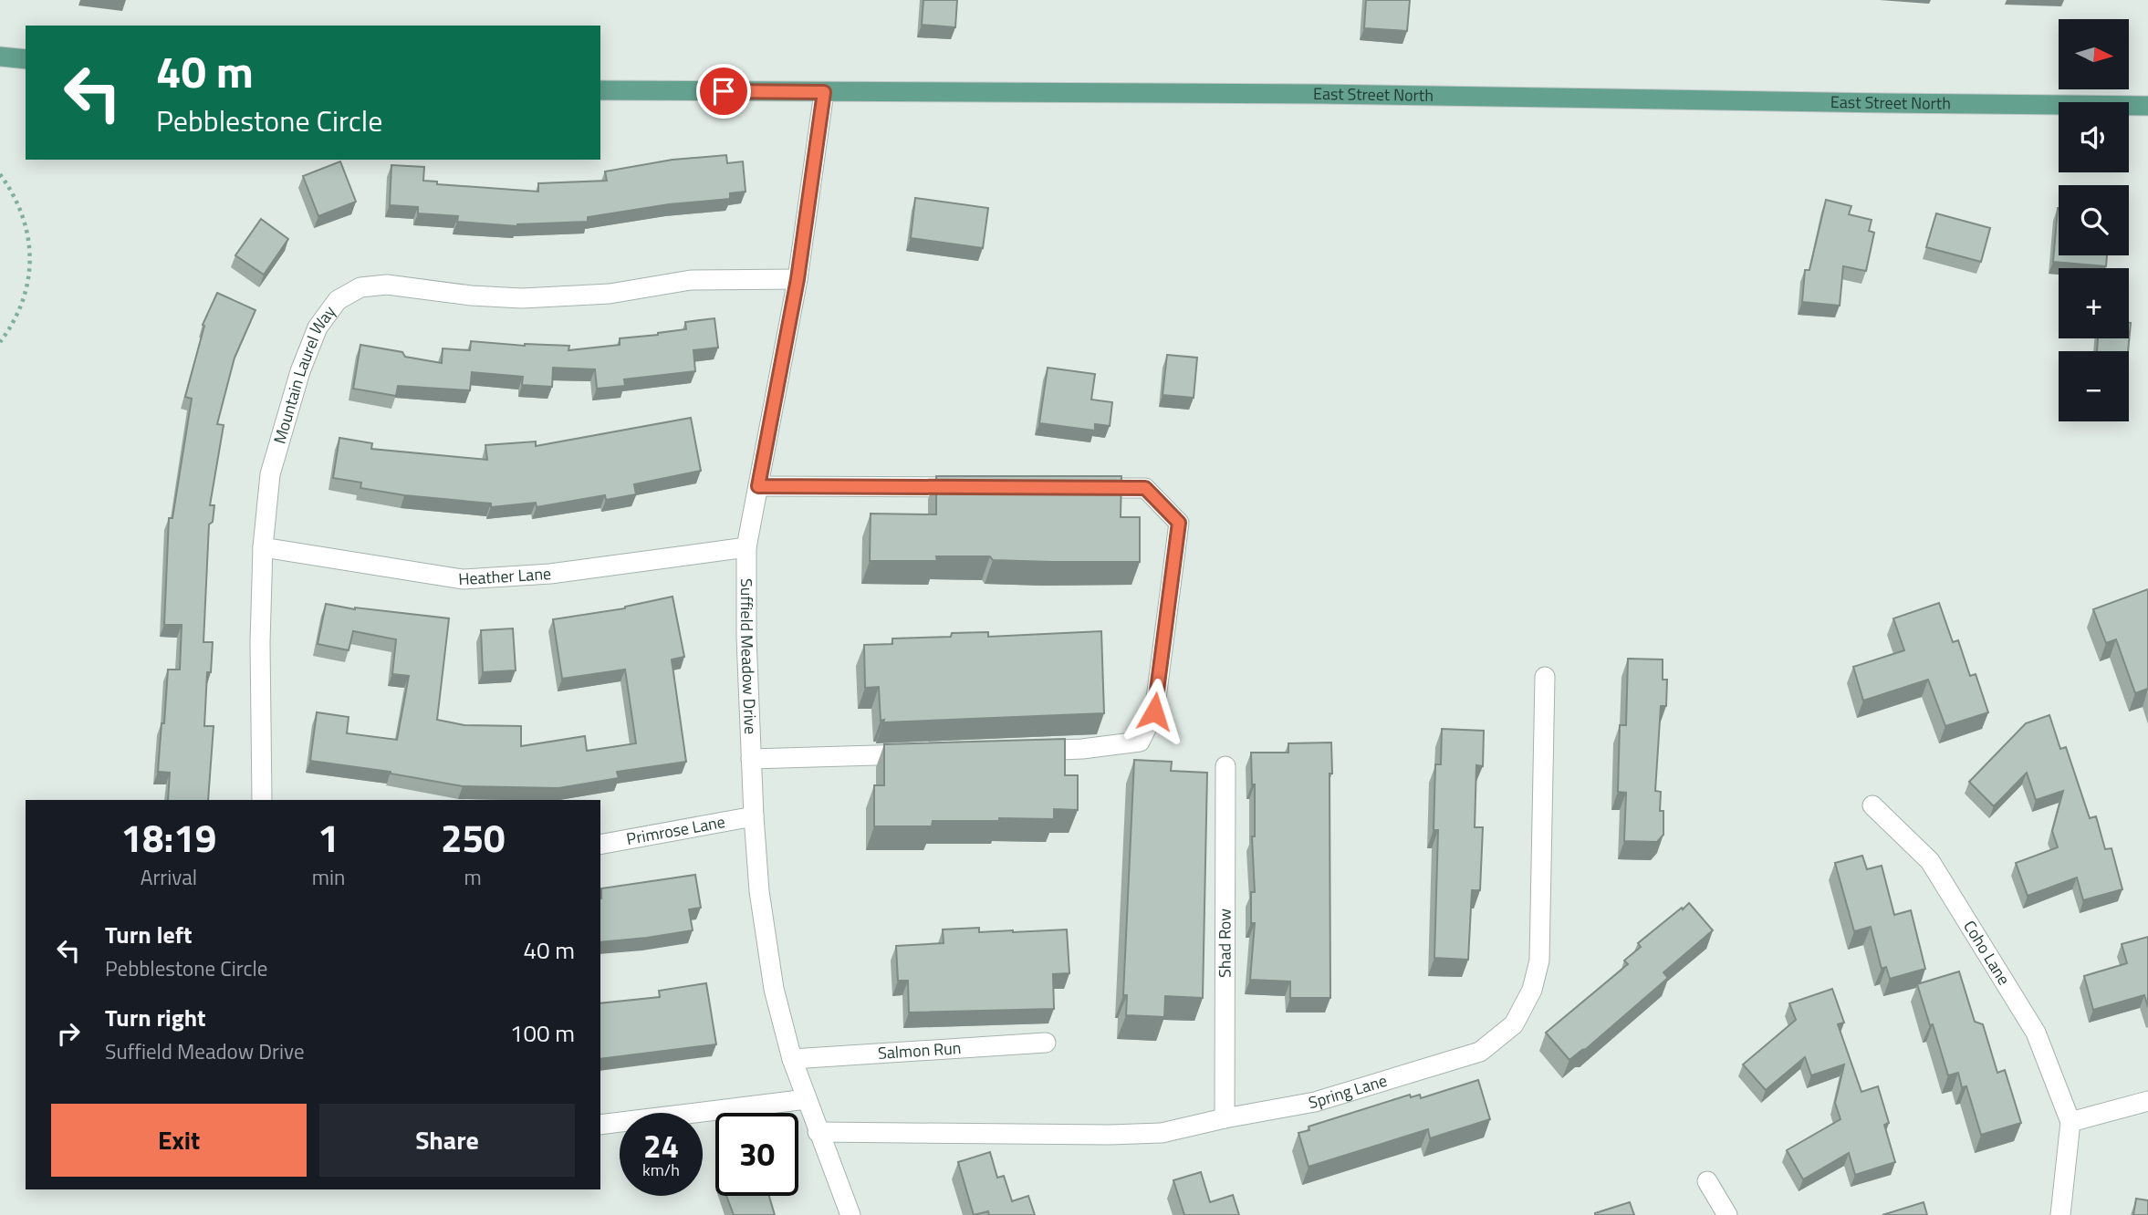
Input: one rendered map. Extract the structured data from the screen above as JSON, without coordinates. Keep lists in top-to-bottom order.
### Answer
{
  "streets": {
    "main road": ["East Street North"],
    "street": [
      "Mountain Laurel Way",
      "Heather Lane",
      "Suffield Meadow Drive",
      "Primrose Lane",
      "Shad Row",
      "Coho Lane",
      "Salmon Run",
      "Spring Lane"
    ]
  },
  "crossings": [
    ["East Street North", "Suffield Meadow Drive"],
    ["Mountain Laurel Way", "Heather Lane"],
    ["Mountain Laurel Way", "Suffield Meadow Drive"],
    ["Heather Lane", "Suffield Meadow Drive"],
    ["Suffield Meadow Drive", "Primrose Lane"],
    ["Suffield Meadow Drive", "Salmon Run"],
    ["Suffield Meadow Drive", "Spring Lane"],
    ["Shad Row", "Spring Lane"]
  ],
  "north": "right",
  "page": {
    "map_buttons": ["+", "−"],
    "turn": ["40 m", "Pebblestone Circle"],
    "eta": [
      "18:19",
      "Arrival",
      "1",
      "min",
      "250",
      "m"
    ],
    "list": [
      {
        "name": "Turn left",
        "note": "Pebblestone Circle",
        "value": "40 m"
      },
      {
        "name": "Turn right",
        "note": "Suffield Meadow Drive",
        "value": "100 m"
      }
    ],
    "buttons": ["Exit", "Share"],
    "speed": "24 km/h",
    "limit": "30"
  }
}
